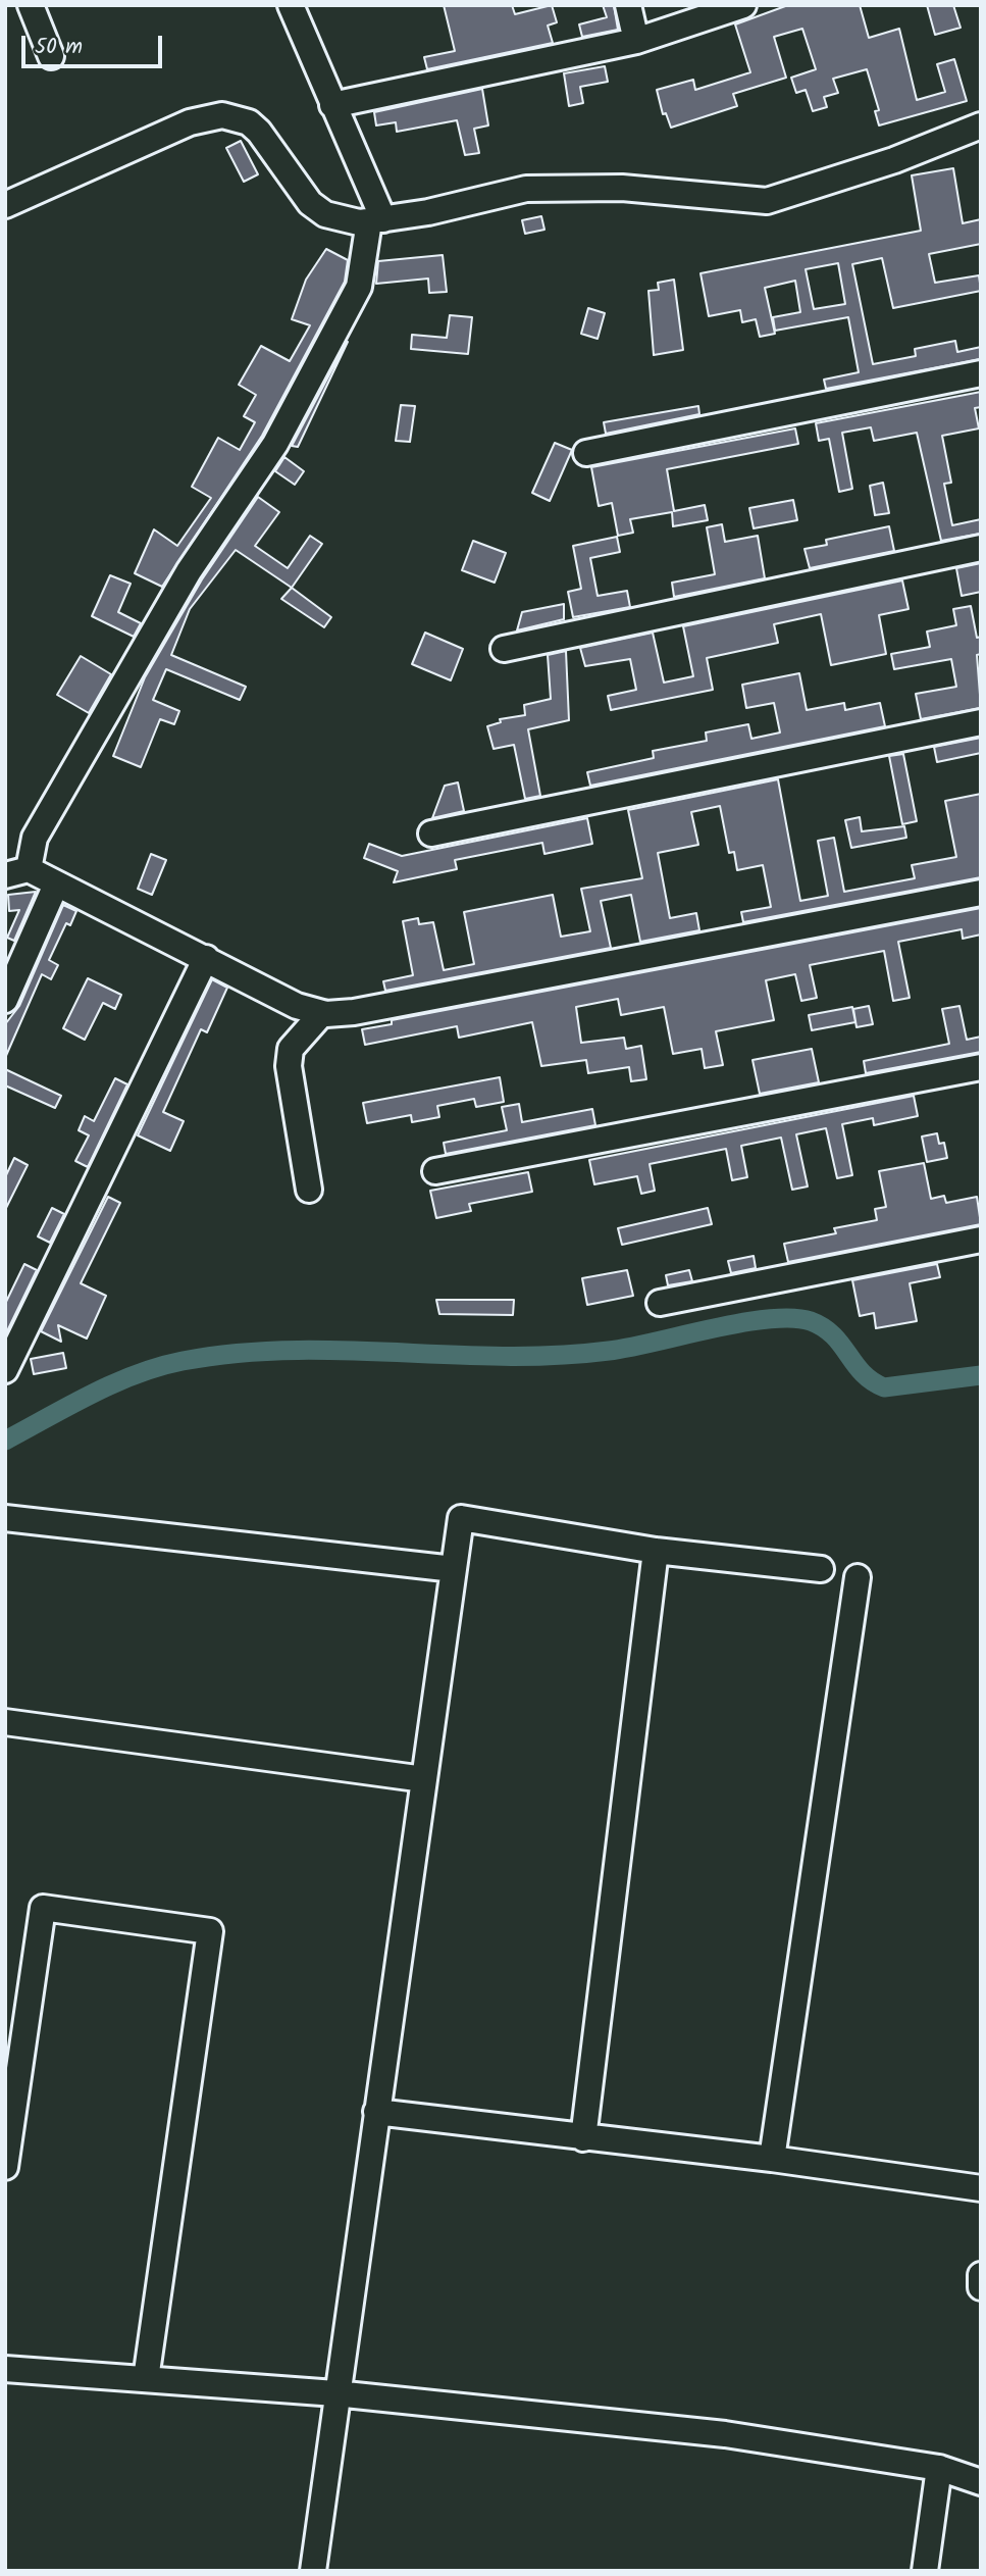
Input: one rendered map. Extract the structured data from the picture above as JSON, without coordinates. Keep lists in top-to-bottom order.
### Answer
{
  "scale_bar": "50 m"
}
